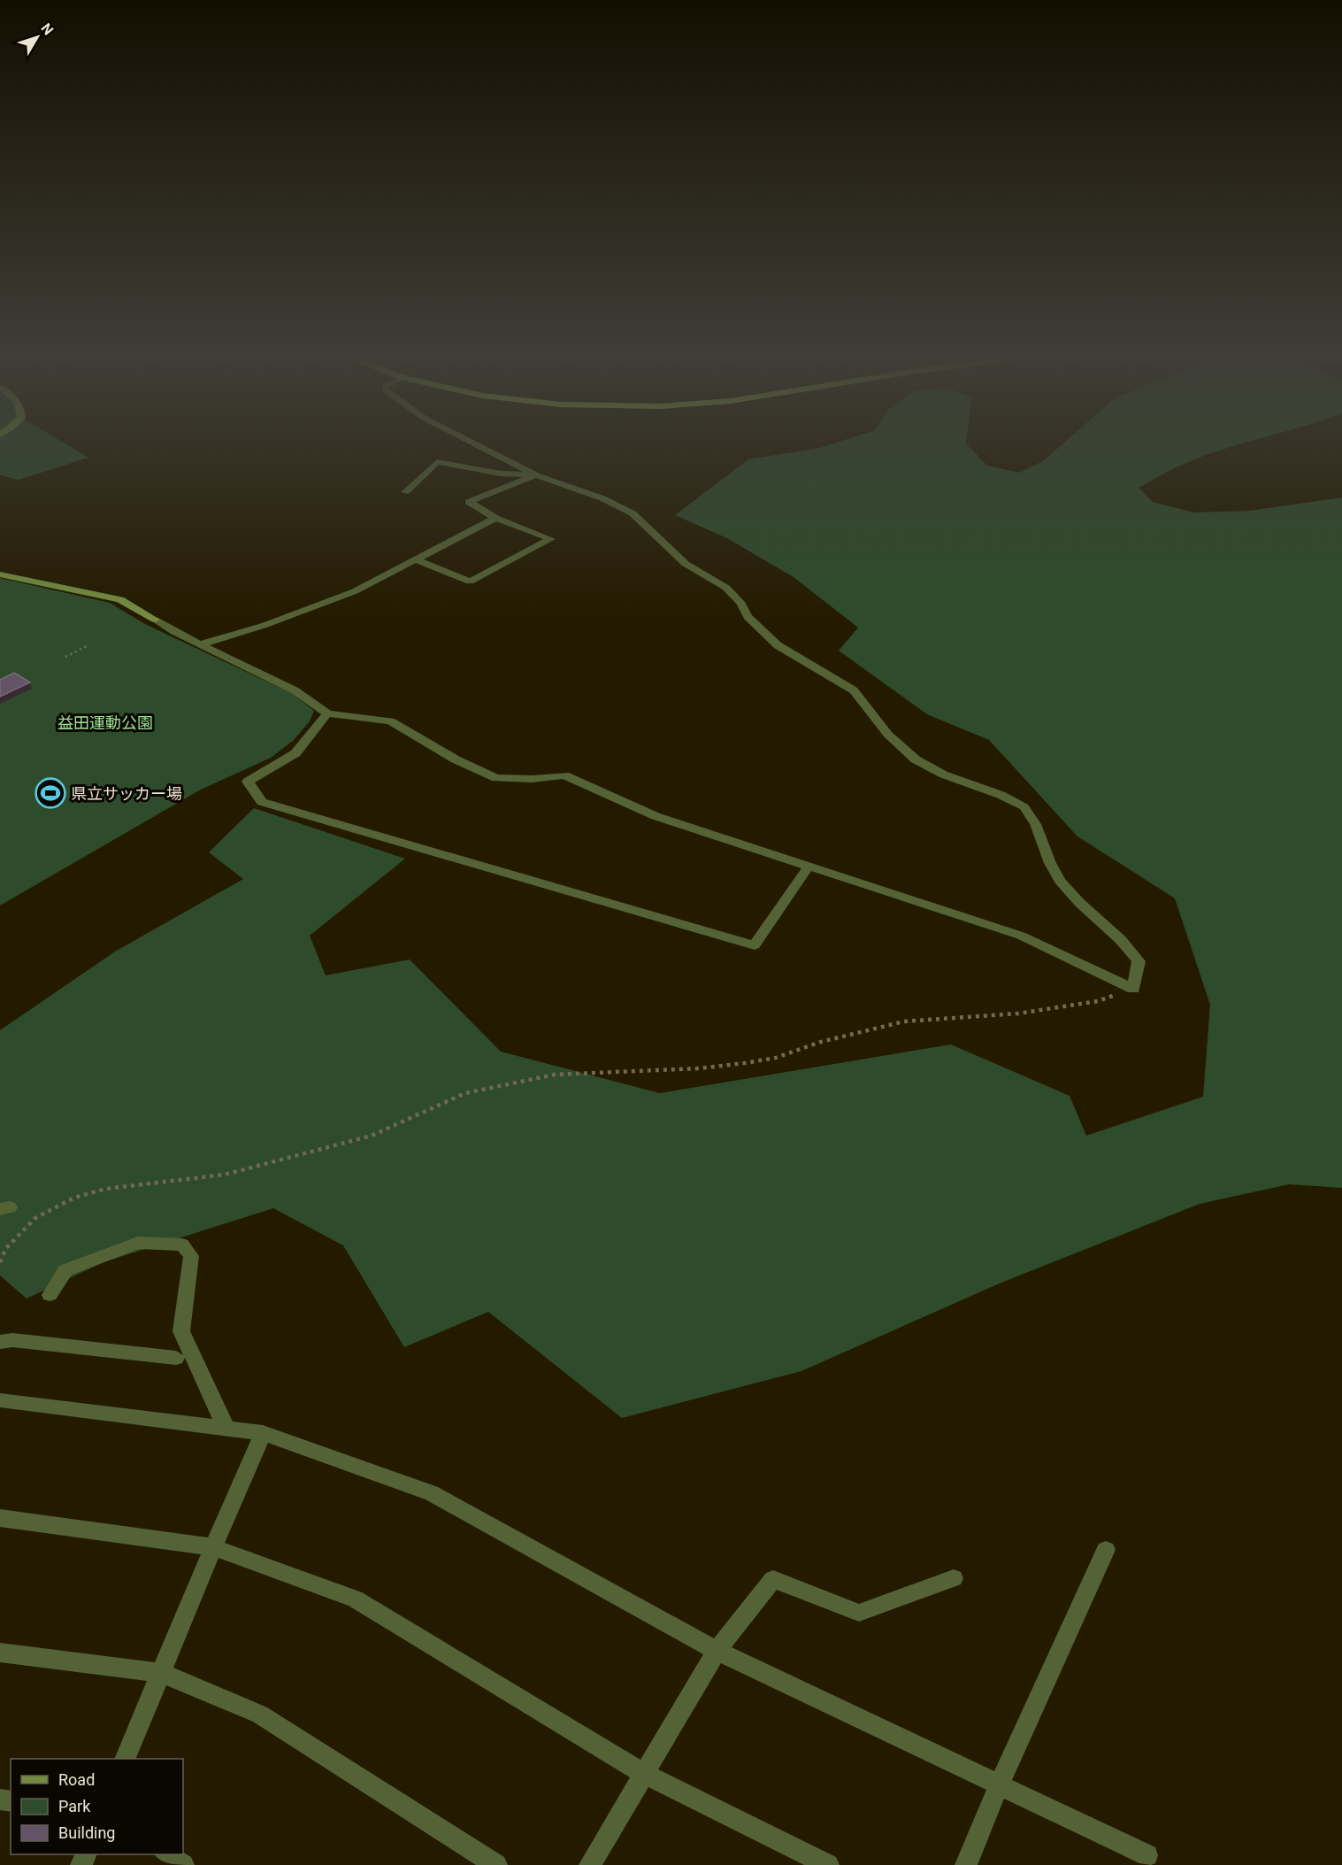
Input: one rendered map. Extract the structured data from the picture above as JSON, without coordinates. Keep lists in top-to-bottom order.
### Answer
{
  "parks": ["益田運動公園"],
  "places": {
    "sports": ["県立サッカー場"]
  },
  "legend": ["Road", "Park", "Building"],
  "north": "top right"
}
